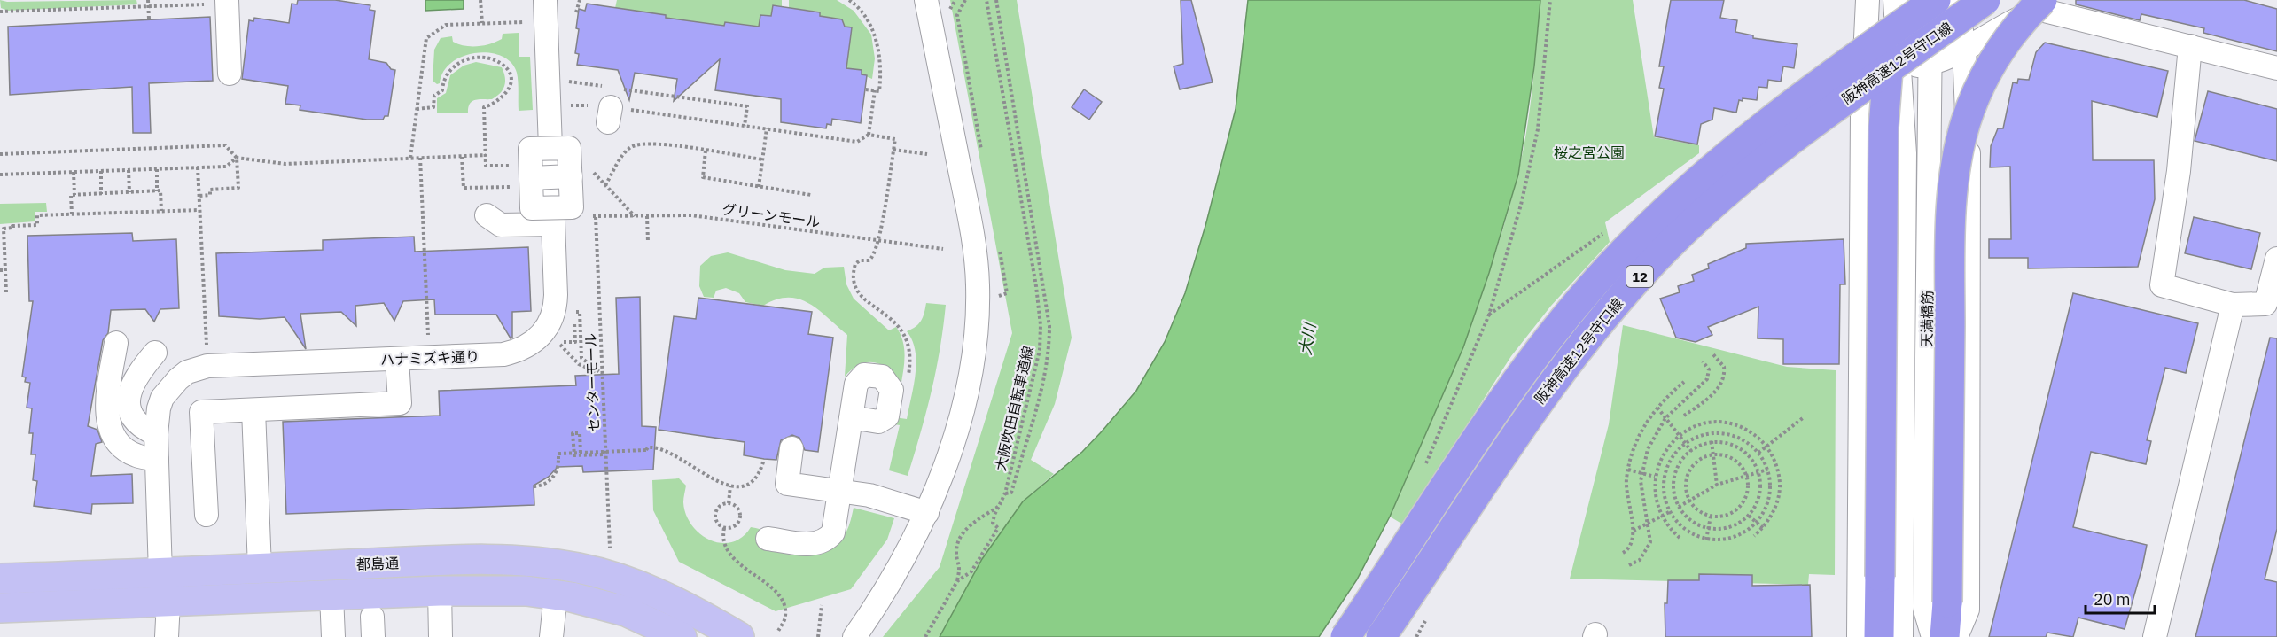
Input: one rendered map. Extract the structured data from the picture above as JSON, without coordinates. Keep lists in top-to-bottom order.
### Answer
{
  "streets": {
    "highway": ["阪神高速12号守口線", "12"],
    "main road": ["都島通"],
    "street": ["天満橋筋", "ハナミズキ通り"],
    "path": ["グリーンモール", "センターモール", "大阪吹田自転車道線"]
  },
  "crossings": [
    ["グリーンモール", "センターモール"],
    ["ハナミズキ通り", "都島通"]
  ],
  "water": ["大川"],
  "parks": ["桜之宮公園"],
  "scale_bar": "20 m"
}
